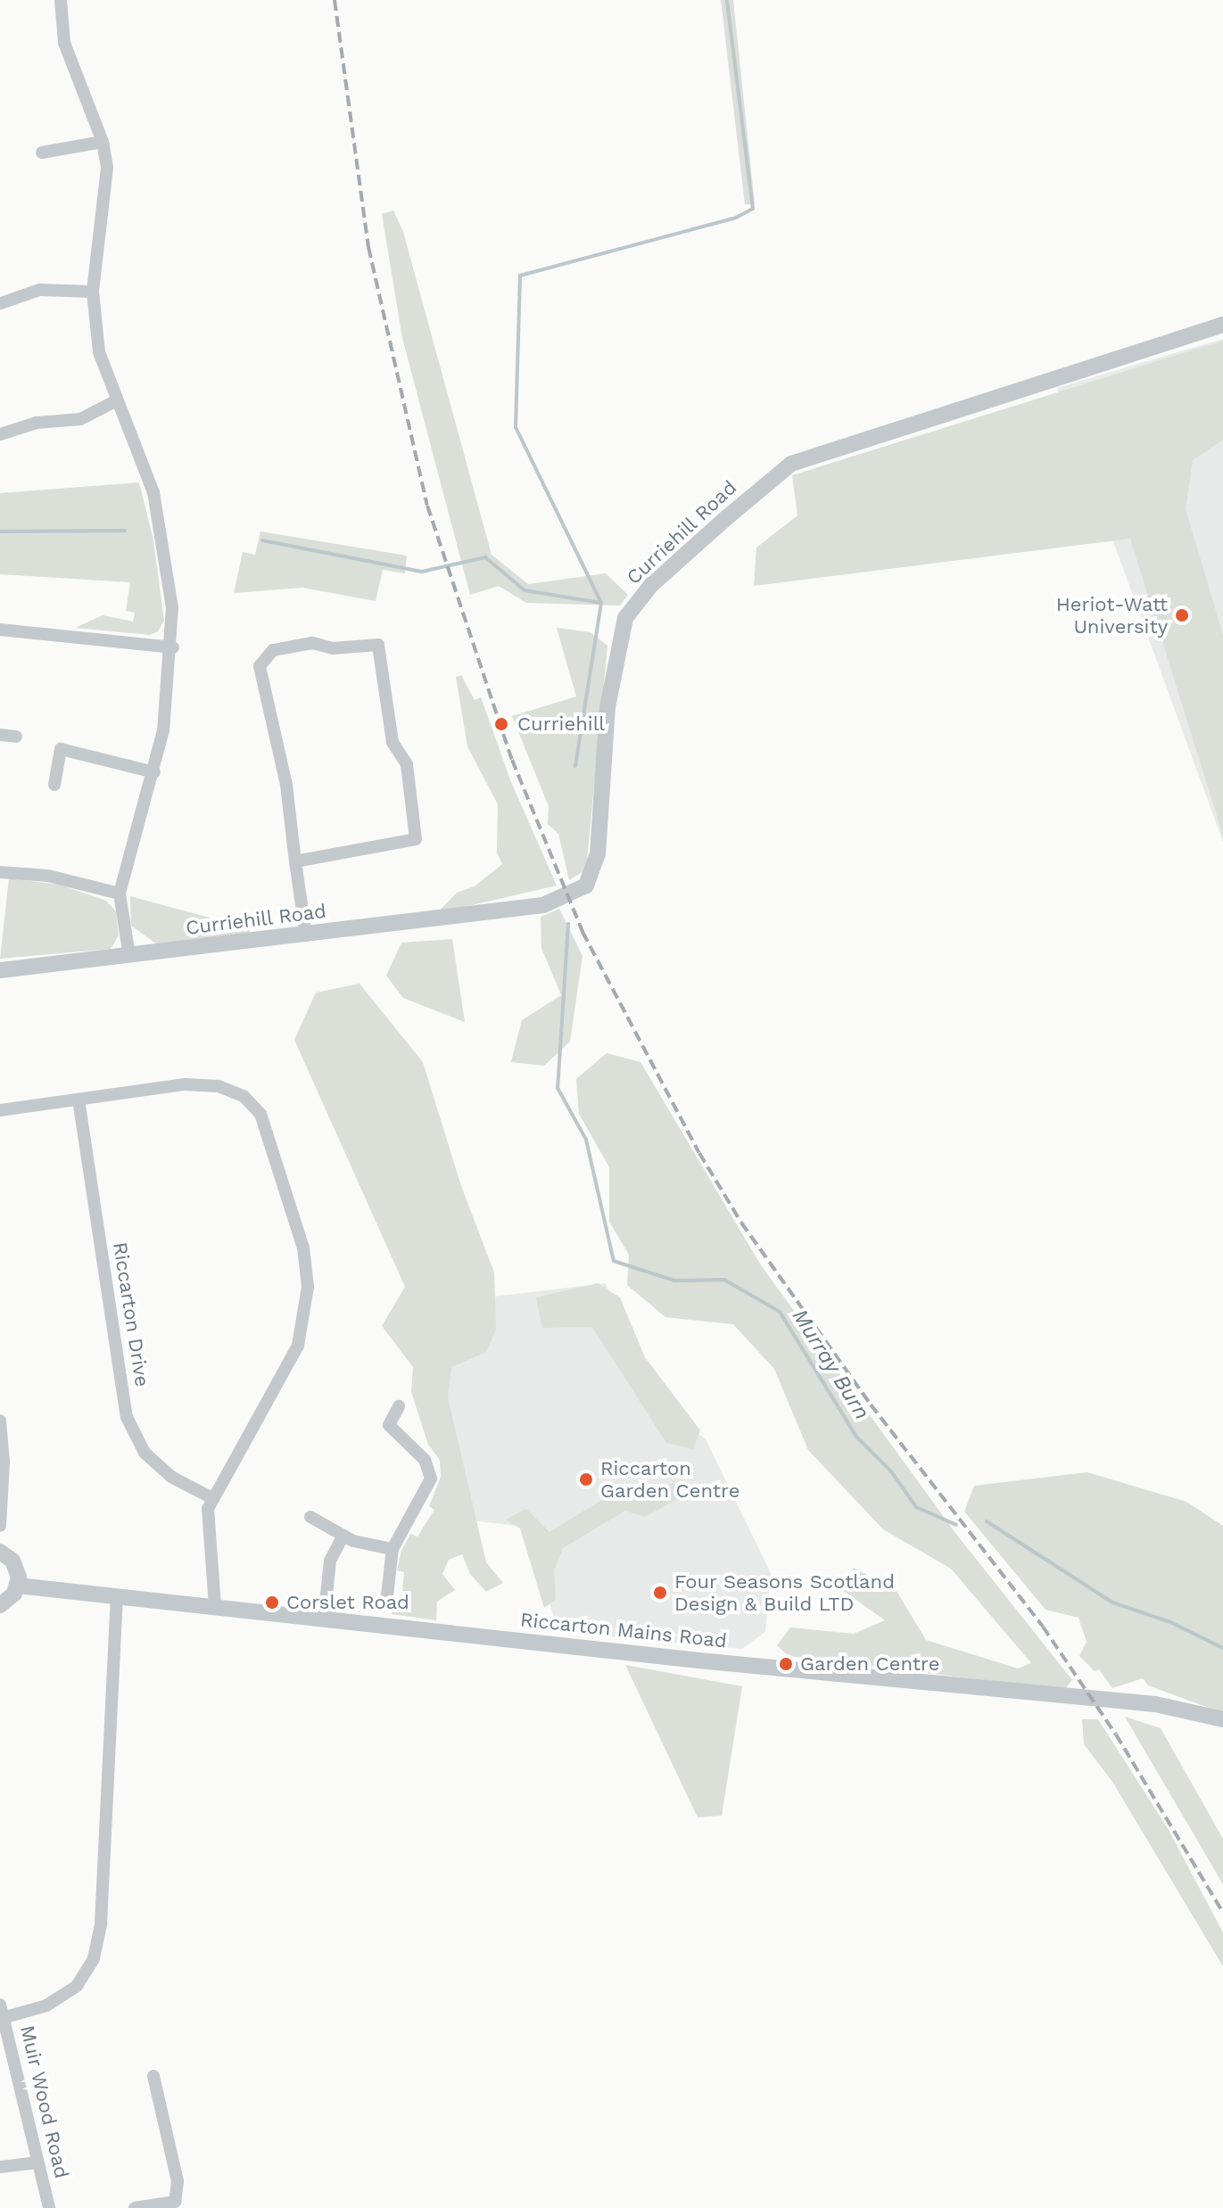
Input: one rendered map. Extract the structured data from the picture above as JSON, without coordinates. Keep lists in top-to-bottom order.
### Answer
{
  "streets": {
    "street": [
      "Curriehill Road",
      "Riccarton Drive",
      "Riccarton Mains Road",
      "Muir Wood Road"
    ]
  },
  "water": ["Murray Burn"],
  "places": [
    "Heriot-Watt University",
    "Curriehill",
    "Riccarton Garden Centre",
    "Four Seasons Scotland Design & Build LTD",
    "Corslet Road",
    "Garden Centre"
  ]
}
